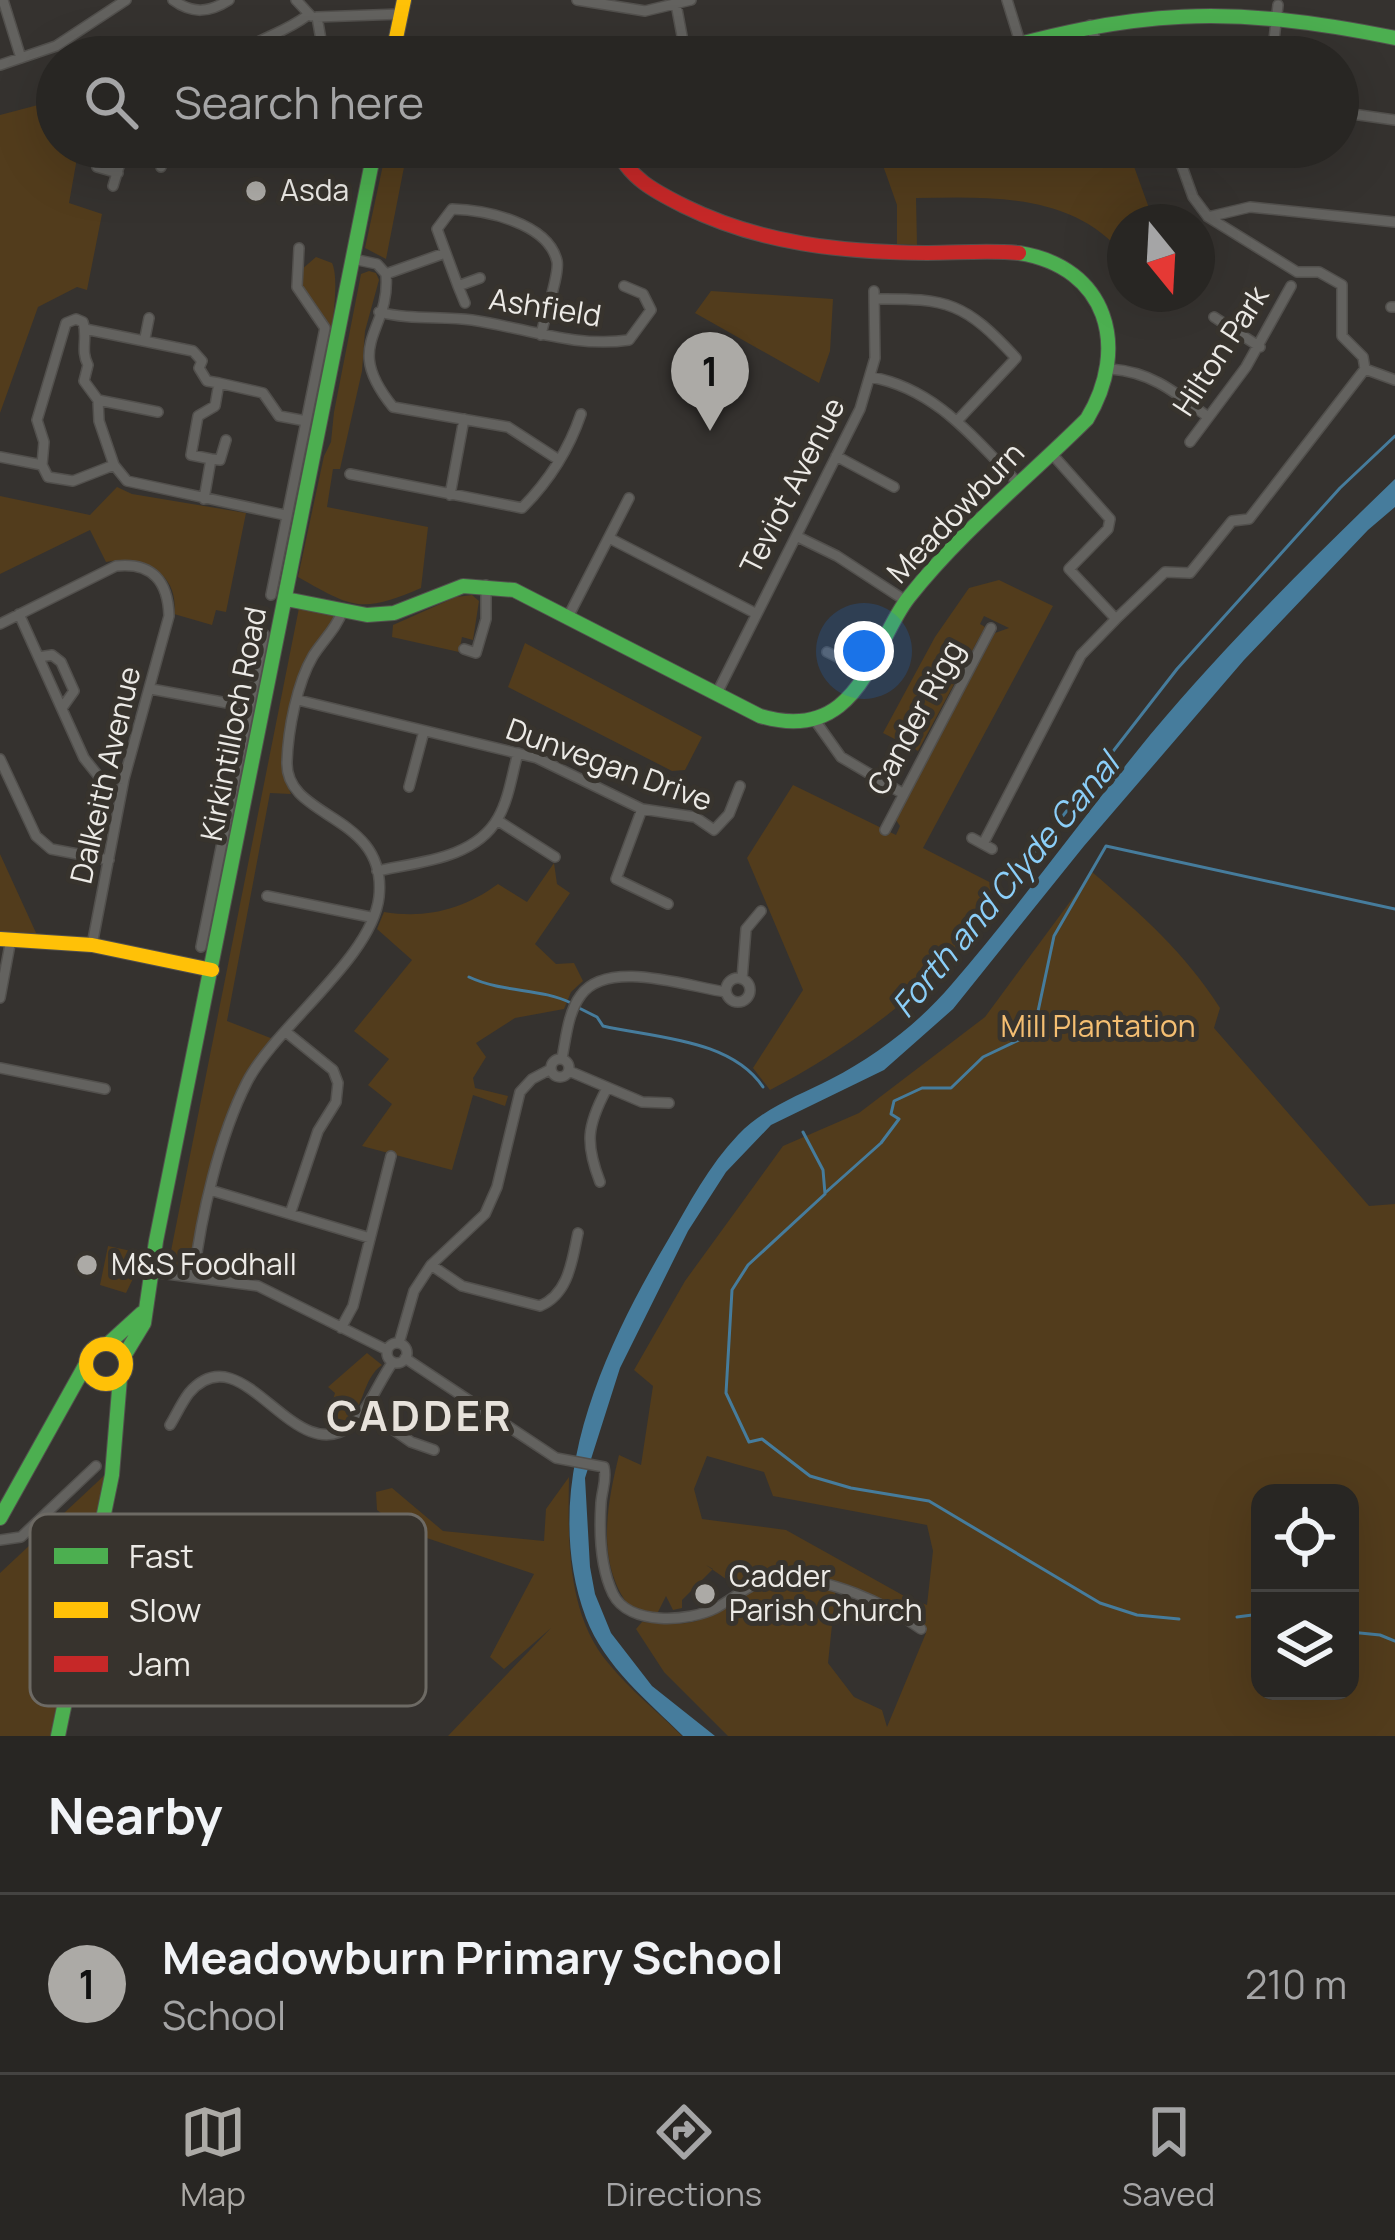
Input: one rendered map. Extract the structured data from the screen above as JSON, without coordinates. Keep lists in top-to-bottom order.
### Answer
{
  "streets": {
    "street": [
      "Ashfield",
      "Hilton Park",
      "Teviot Avenue",
      "Meadowburn",
      "Cander Rigg",
      "Kirkintilloch Road",
      "Dunvegan Drive",
      "Dalkeith Avenue"
    ]
  },
  "districts": ["CADDER"],
  "water": ["Forth and Clyde Canal"],
  "parks": ["Mill Plantation"],
  "places": ["Asda", "M&S Foodhall", "Cadder Parish Church"],
  "legend": ["Fast", "Slow", "Jam"],
  "north": "bottom",
  "page": {
    "search": "Search here",
    "pins": "1",
    "heading": "Nearby",
    "list": [
      {
        "mark": "1",
        "name": "Meadowburn Primary School",
        "note": "School",
        "value": "210 m"
      }
    ],
    "nav": ["Map", "Directions", "Saved"]
  }
}
